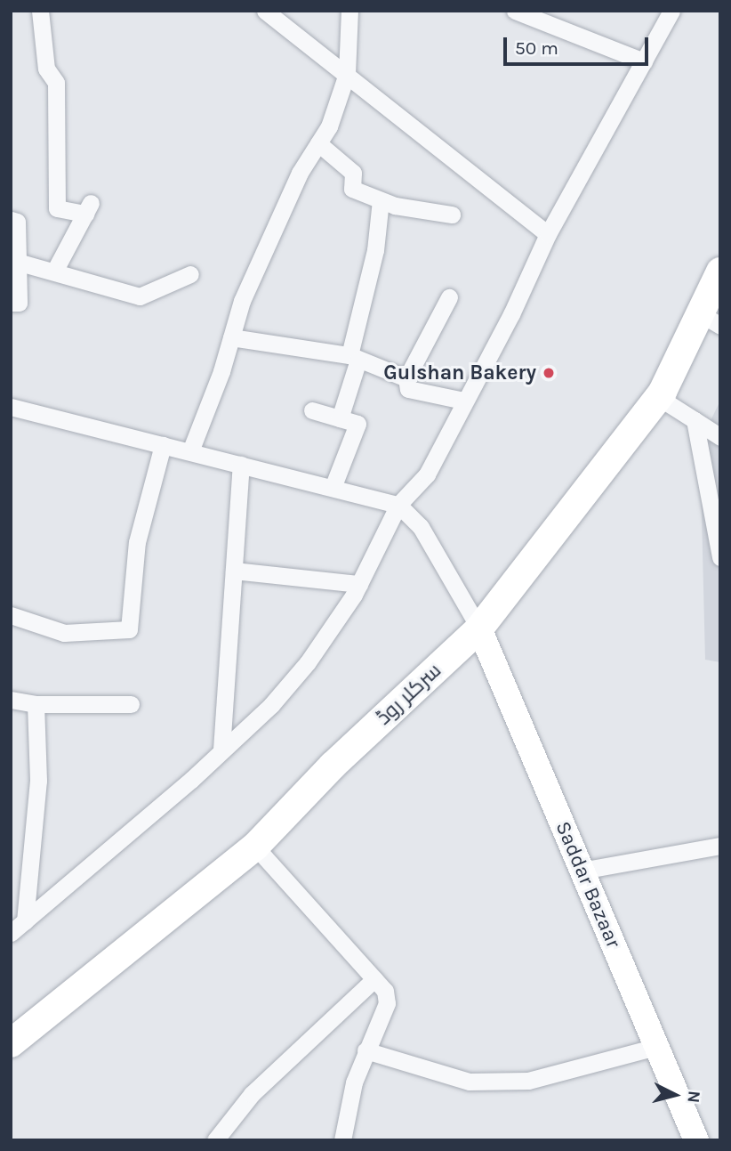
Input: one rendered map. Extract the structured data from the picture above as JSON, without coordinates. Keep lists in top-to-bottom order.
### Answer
{
  "streets": {
    "main road": ["سرکلر روڈ"],
    "street": ["Saddar Bazaar"]
  },
  "crossings": [
    ["سرکلر روڈ", "Saddar Bazaar"]
  ],
  "places": ["Gulshan Bakery"],
  "scale_bar": "50 m",
  "north": "right"
}
